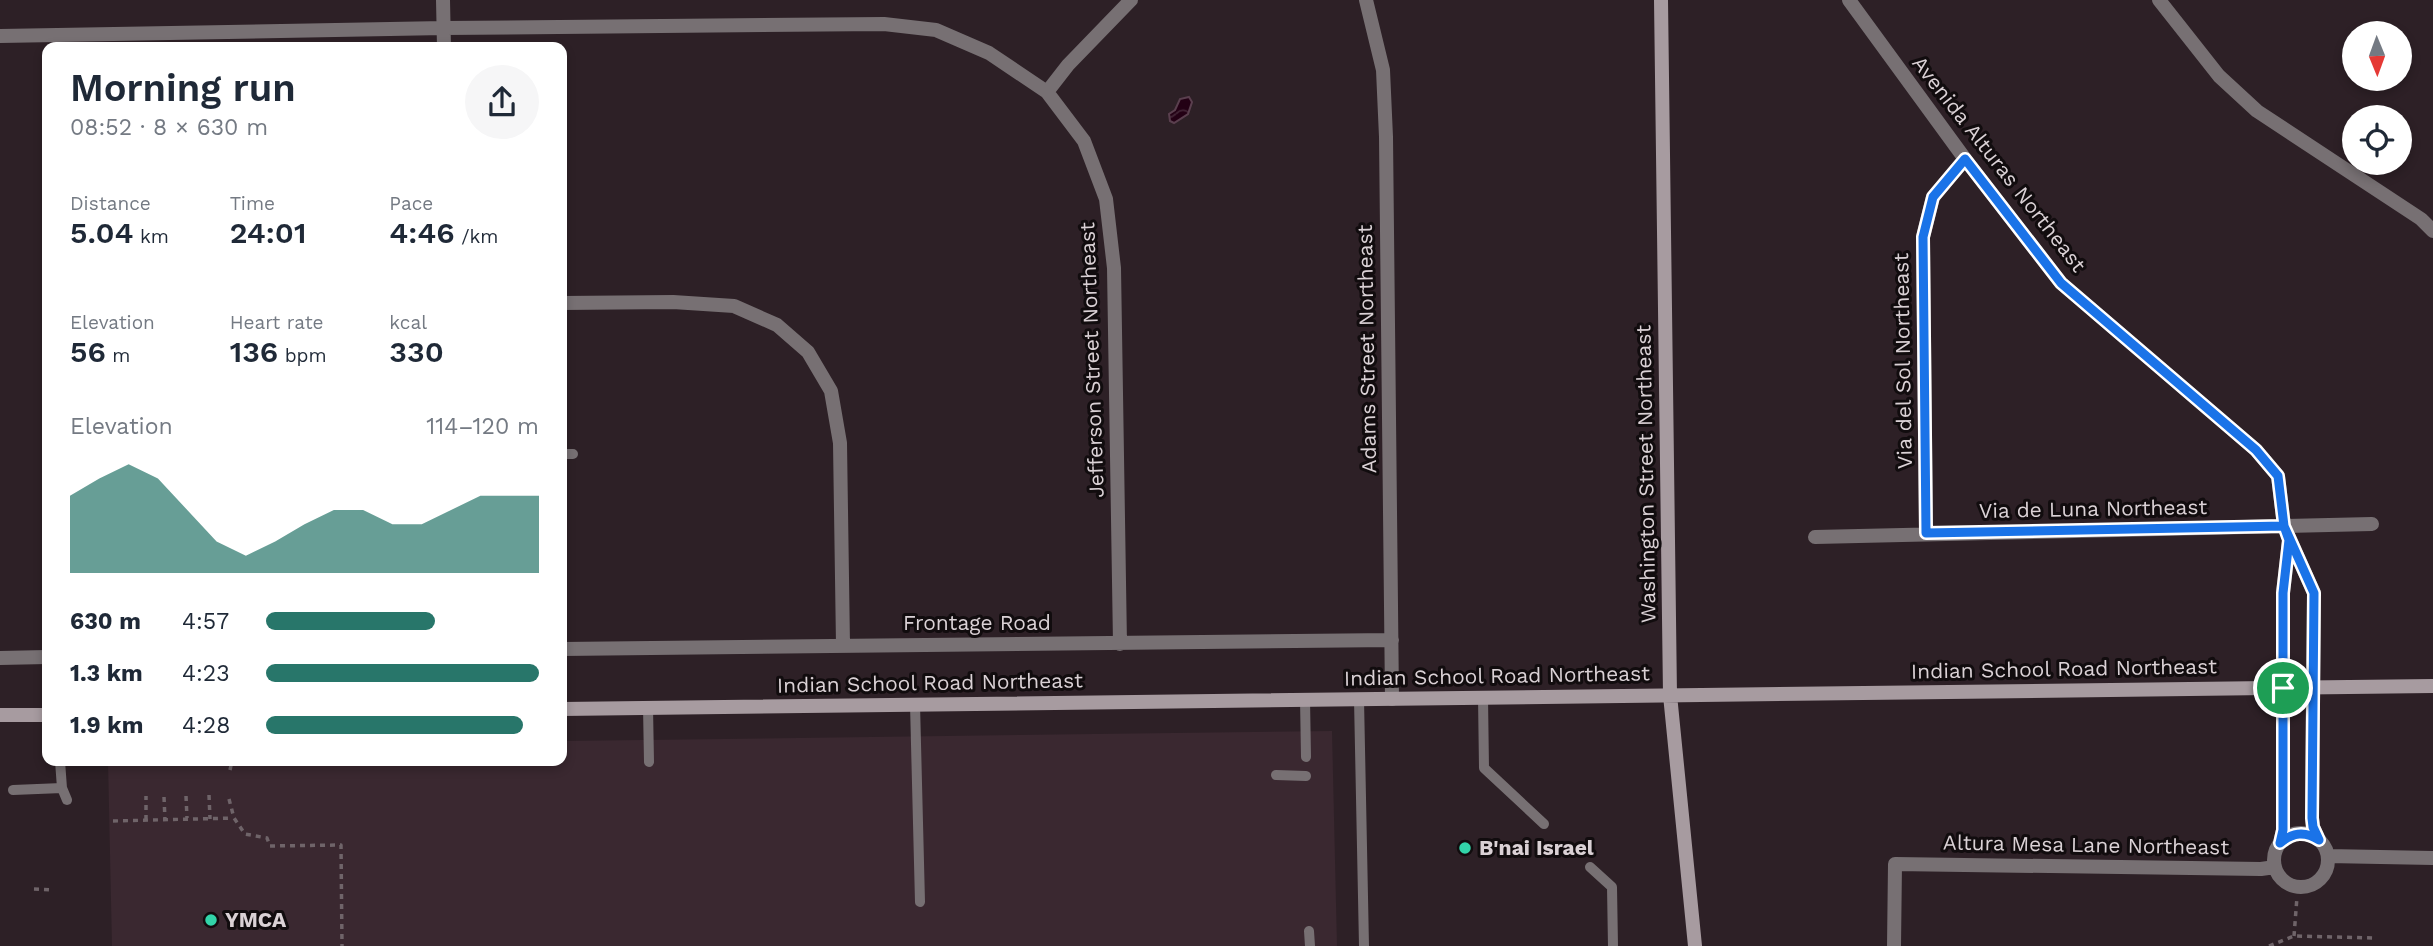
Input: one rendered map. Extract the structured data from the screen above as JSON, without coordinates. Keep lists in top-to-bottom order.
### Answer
{
  "streets": {
    "street": [
      "Avenida Alturas Northeast",
      "Adams Street Northeast",
      "Jefferson Street Northeast",
      "Via del Sol Northeast",
      "Washington Street Northeast",
      "Via de Luna Northeast",
      "Frontage Road",
      "Indian School Road Northeast",
      "Altura Mesa Lane Northeast"
    ]
  },
  "crossings": [
    ["Avenida Alturas Northeast", "Via del Sol Northeast"],
    ["Avenida Alturas Northeast", "Via de Luna Northeast"],
    ["Avenida Alturas Northeast", "Indian School Road Northeast"],
    ["Avenida Alturas Northeast", "Altura Mesa Lane Northeast"],
    ["Adams Street Northeast", "Frontage Road"],
    ["Adams Street Northeast", "Indian School Road Northeast"],
    ["Jefferson Street Northeast", "Frontage Road"],
    ["Via del Sol Northeast", "Via de Luna Northeast"],
    ["Washington Street Northeast", "Indian School Road Northeast"]
  ],
  "places": ["B'nai Israel", "YMCA"],
  "north": "bottom",
  "page": {
    "heading": ["Morning run", "08:52 · 8 × 630 m"],
    "stats": [
      ["Distance", "5.04 km"],
      ["Time", "24:01"],
      ["Pace", "4:46 /km"],
      ["Elevation", "56 m"],
      ["Heart rate", "136 bpm"],
      ["kcal", "330"]
    ],
    "chart": ["Elevation", "114–120 m"],
    "list": [
      {
        "name": "630 m",
        "note": "4:57"
      },
      {
        "name": "1.3 km",
        "note": "4:23"
      },
      {
        "name": "1.9 km",
        "note": "4:28"
      }
    ]
  }
}
